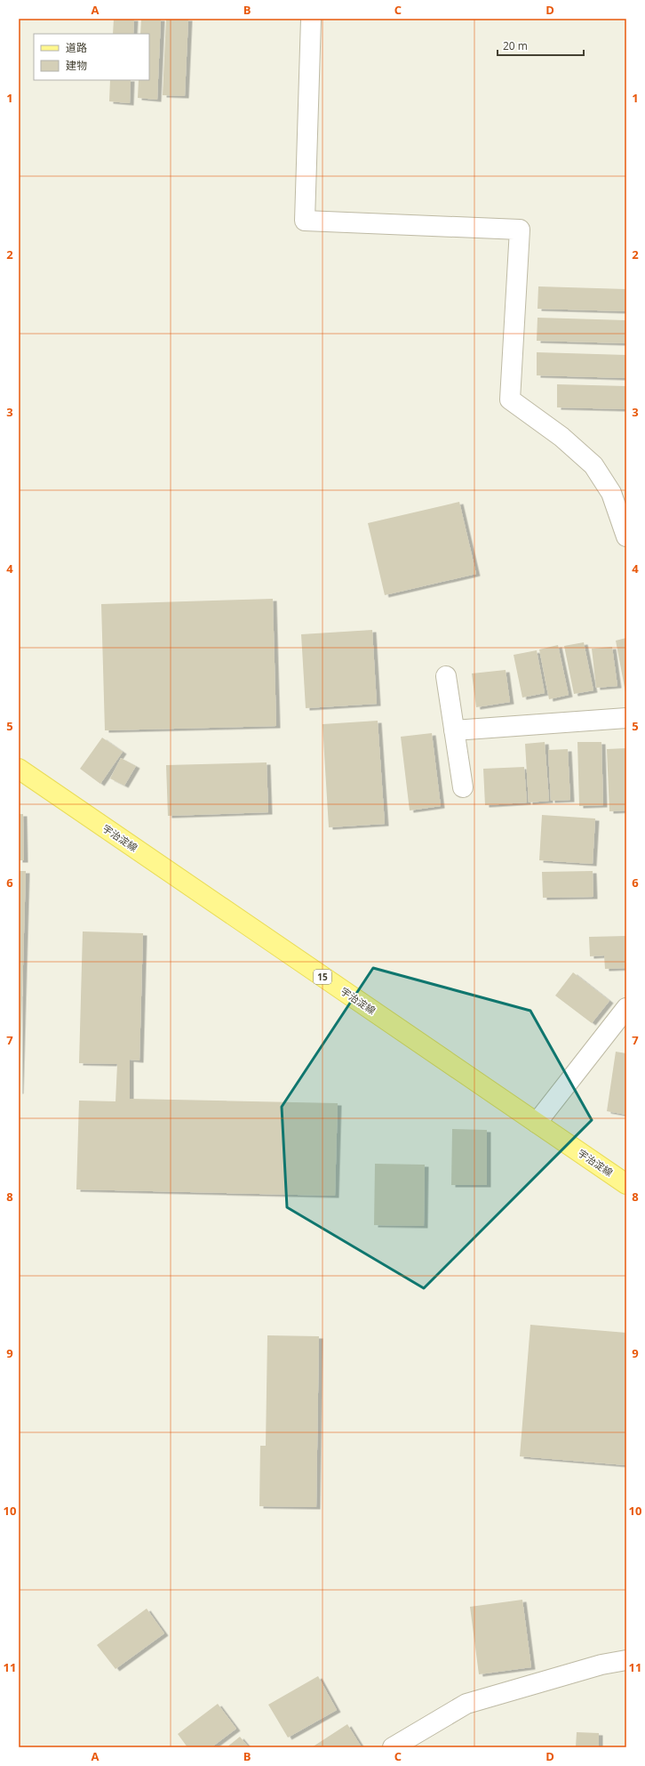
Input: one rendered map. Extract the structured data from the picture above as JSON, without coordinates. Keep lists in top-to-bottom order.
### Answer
{
  "streets": {
    "main road": ["宇治淀線", "15"]
  },
  "legend": ["道路", "建物"],
  "scale_bar": "20 m",
  "grid": {
    "columns": [
      "A",
      "B",
      "C",
      "D"
    ],
    "rows": [
      "1",
      "2",
      "3",
      "4",
      "5",
      "6",
      "7",
      "8",
      "9",
      "10",
      "11"
    ]
  }
}
